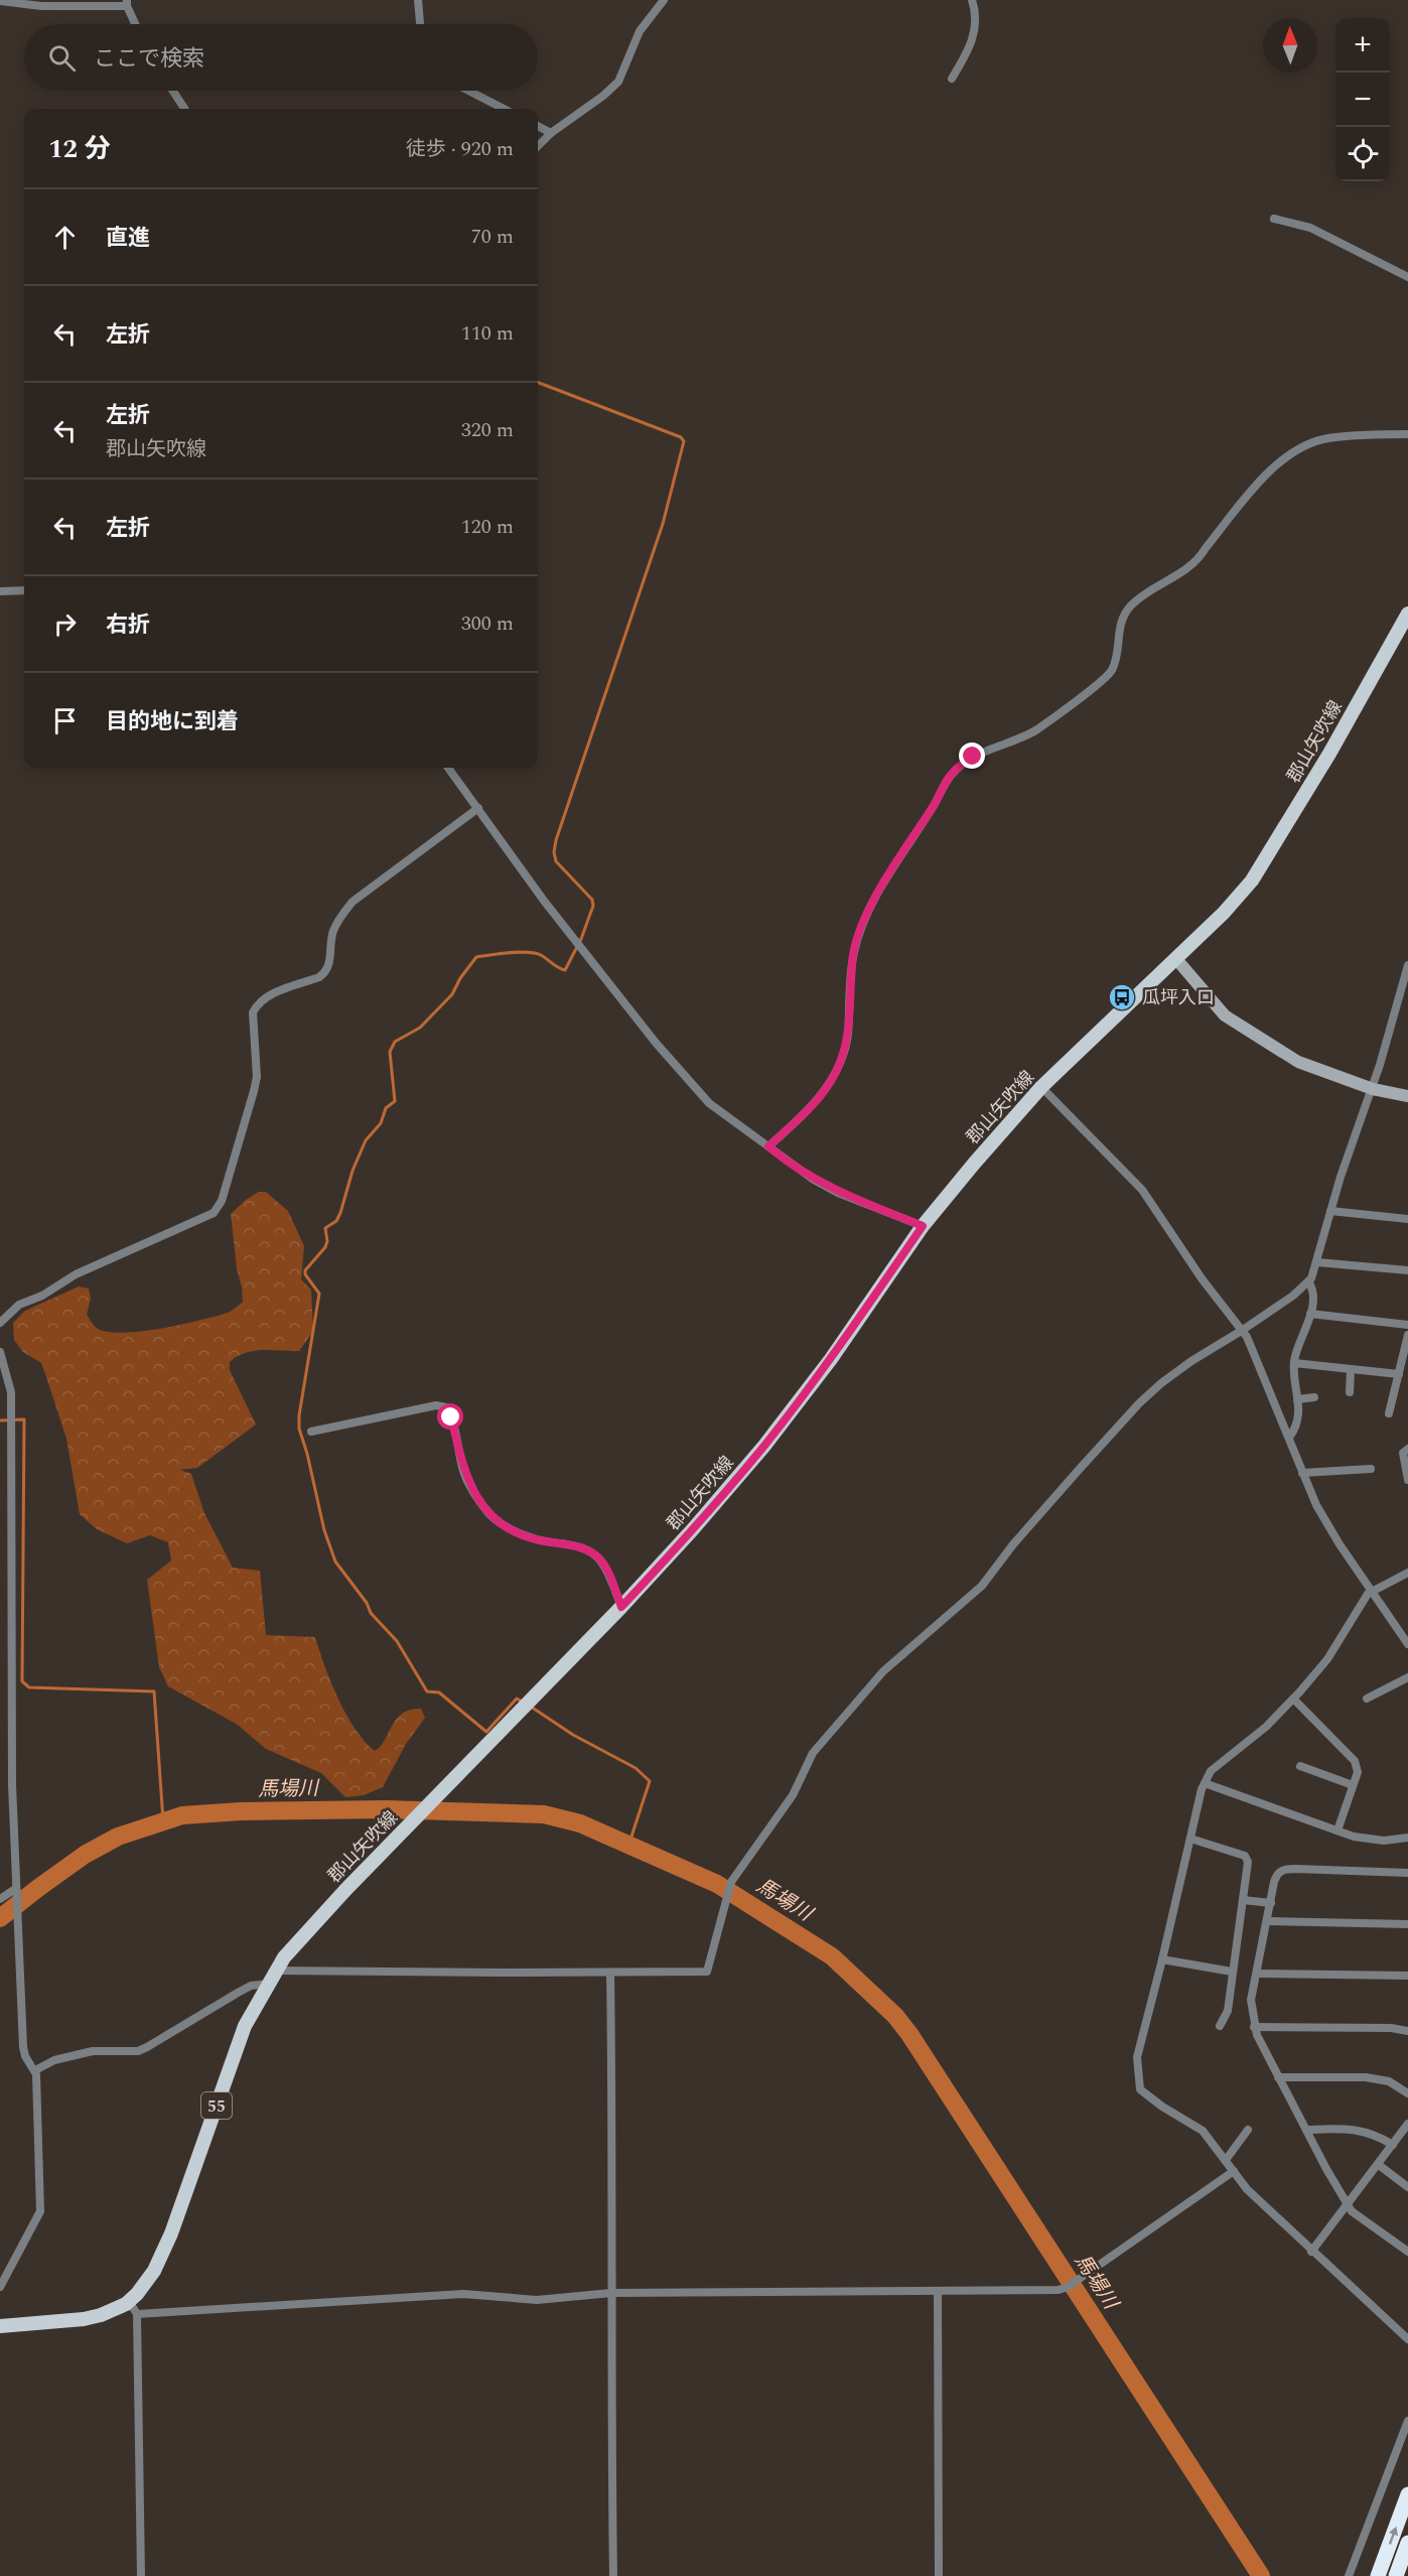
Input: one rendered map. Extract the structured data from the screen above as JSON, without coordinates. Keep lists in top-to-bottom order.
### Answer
{
  "streets": {
    "main road": ["郡山矢吹線", "55"]
  },
  "water": ["馬場川"],
  "places": {
    "bus stop": ["瓜坪入口"]
  },
  "north": "top",
  "page": {
    "map_buttons": ["+", "−"],
    "search": "ここで検索",
    "heading": ["12 分", "徒歩 · 920 m"],
    "list": [
      ["直進", "70 m"],
      ["左折", "110 m"],
      ["左折", "郡山矢吹線", "320 m"],
      ["左折", "120 m"],
      ["右折", "300 m"],
      "目的地に到着"
    ]
  }
}
